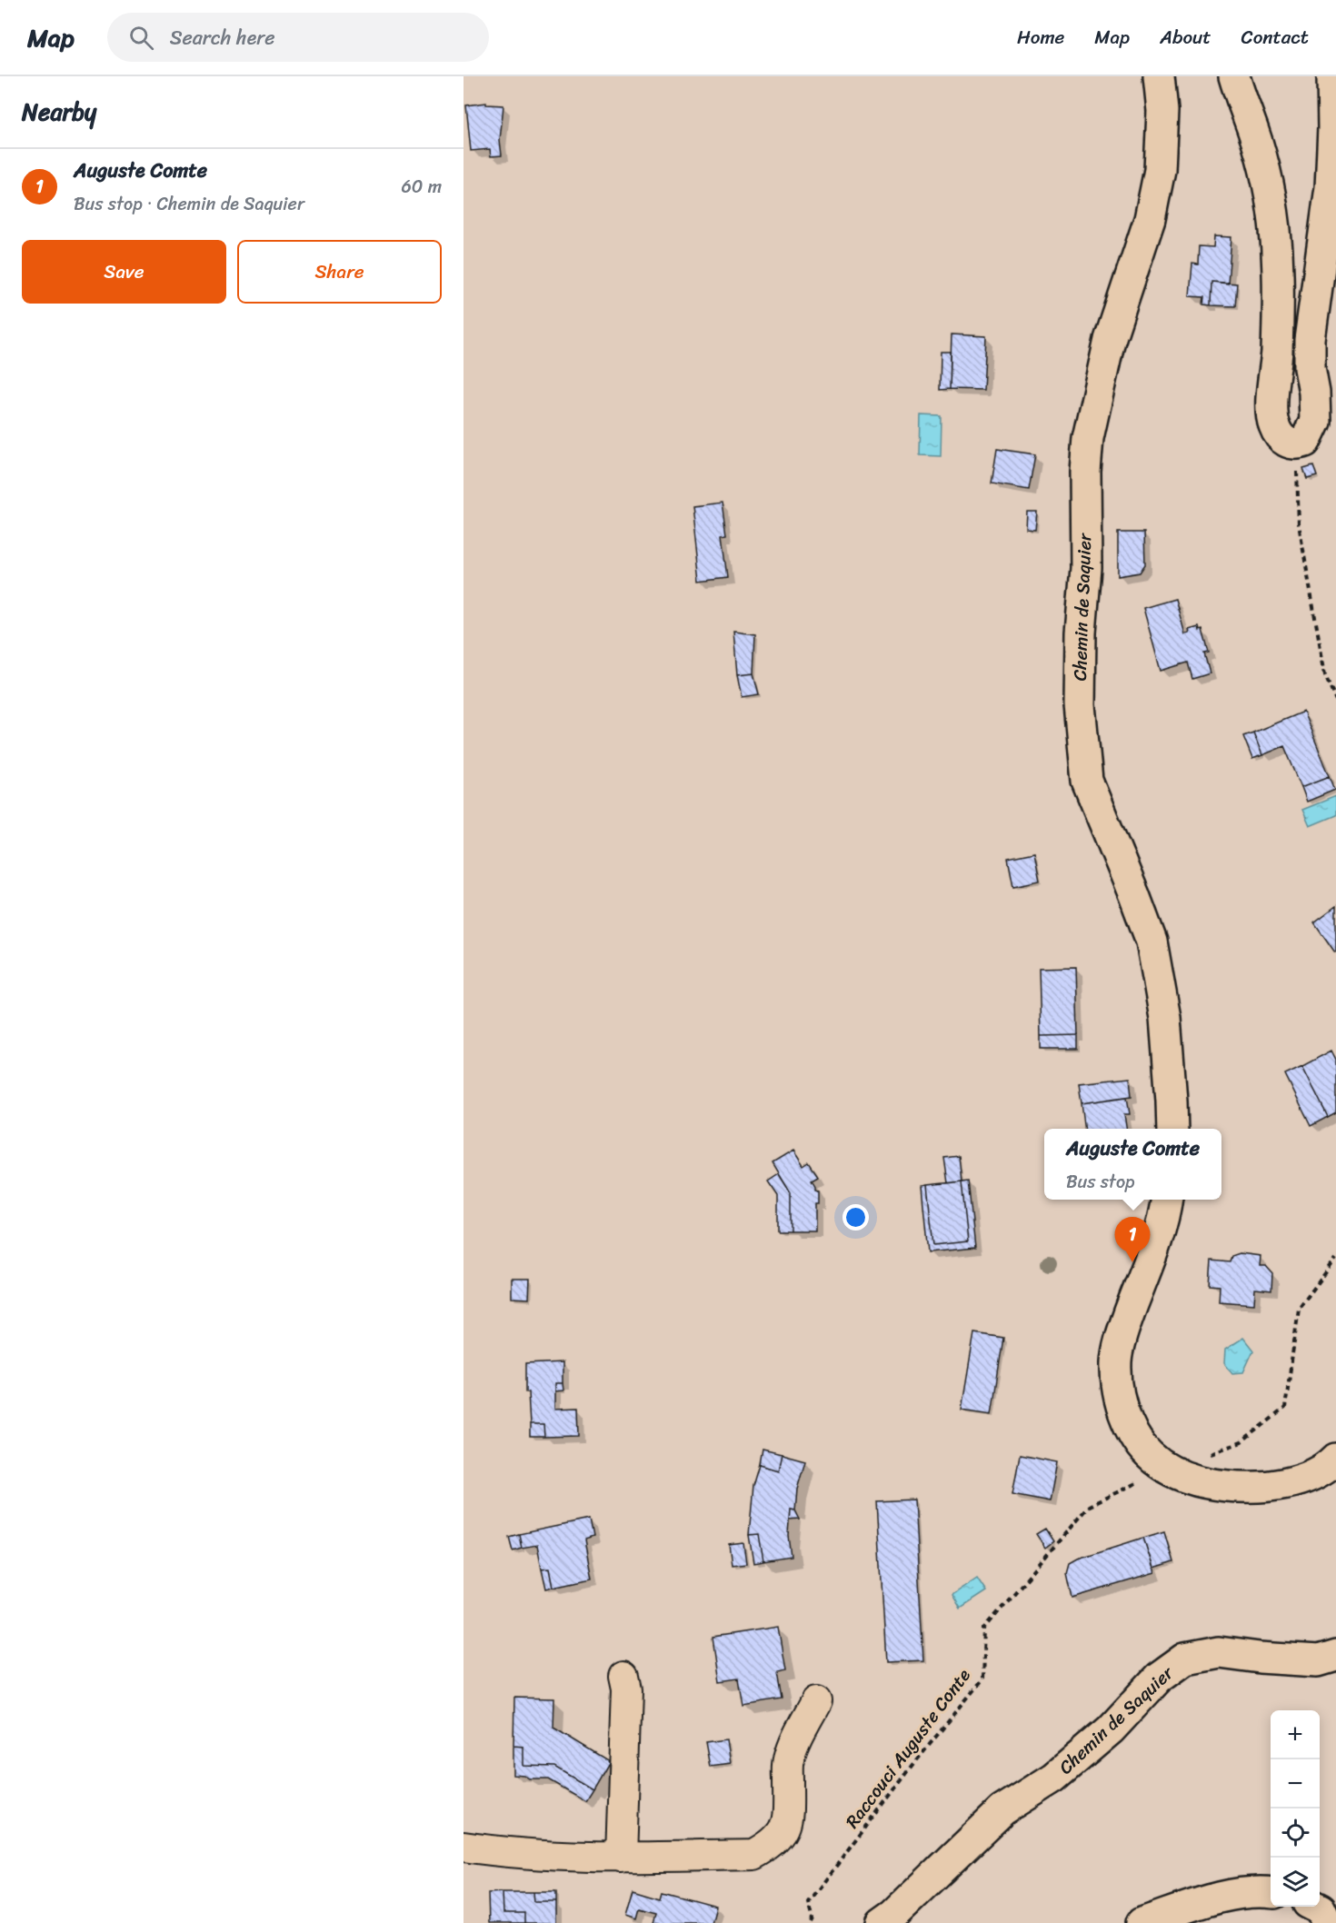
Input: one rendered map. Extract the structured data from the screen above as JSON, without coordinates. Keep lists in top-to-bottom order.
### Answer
{
  "streets": {
    "street": ["Chemin de Saquier"],
    "path": ["Raccouci Auguste Conte"]
  },
  "page": {
    "header": "Map",
    "search": "Search here",
    "nav": [
      "Home",
      "Map",
      "About",
      "Contact"
    ],
    "heading": "Nearby",
    "list": [
      {
        "mark": "1",
        "name": "Auguste Comte",
        "note": "Bus stop · Chemin de Saquier",
        "value": "60 m"
      }
    ],
    "buttons": ["Save", "Share"],
    "popup": ["Auguste Comte", "Bus stop"],
    "pins": "1",
    "map_buttons": ["+", "−"]
  }
}
